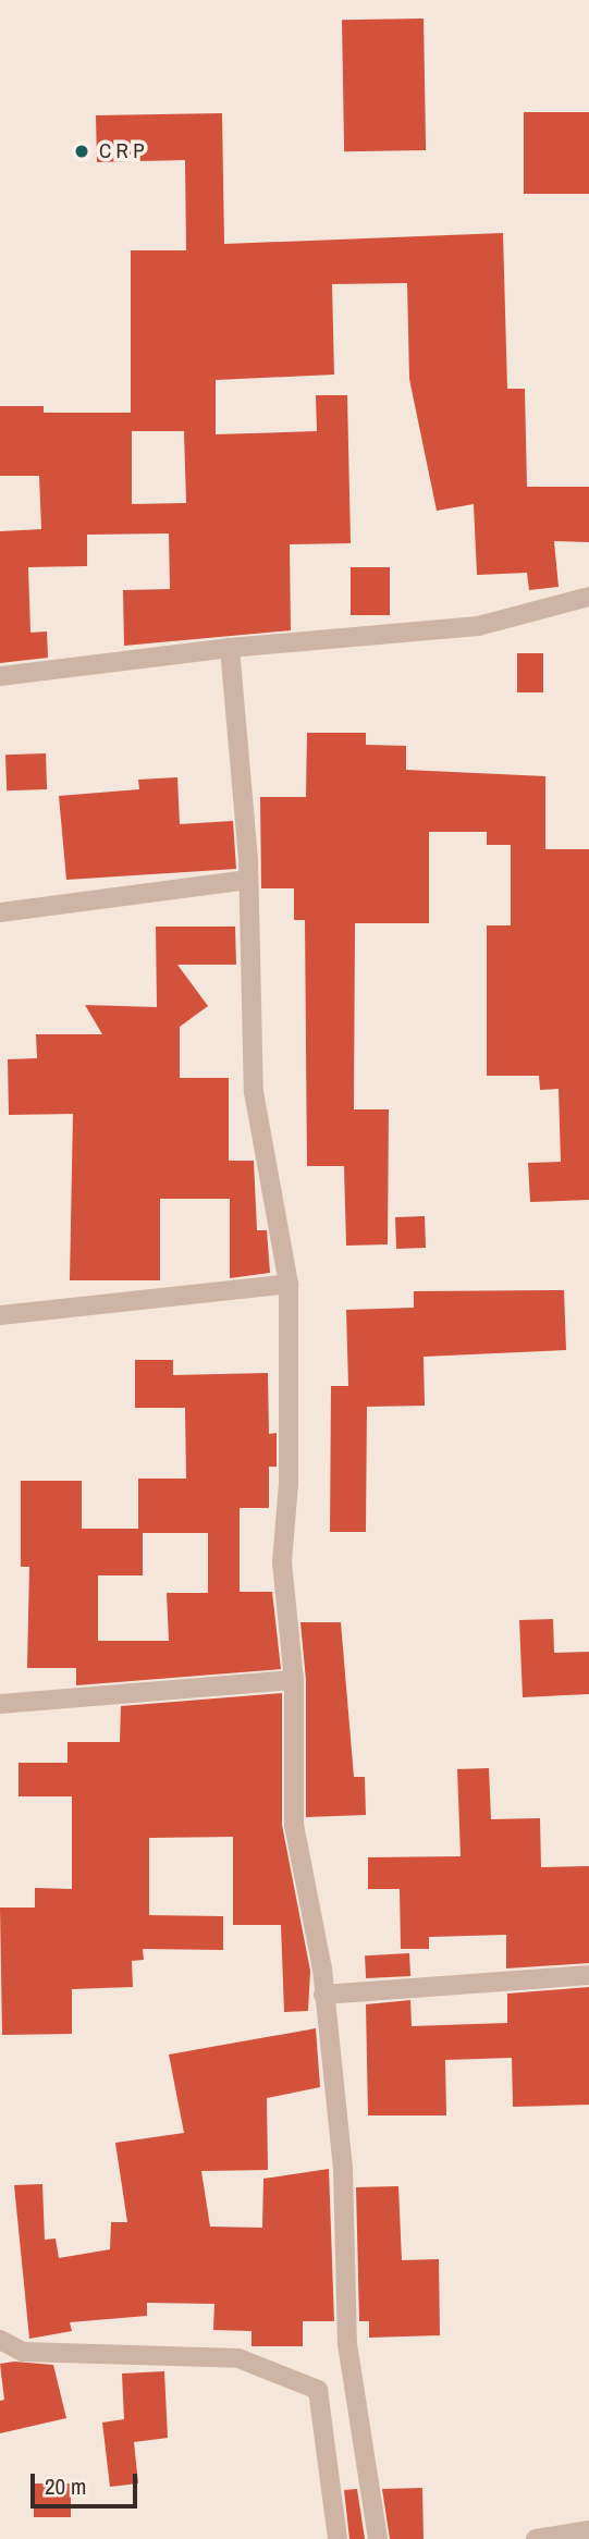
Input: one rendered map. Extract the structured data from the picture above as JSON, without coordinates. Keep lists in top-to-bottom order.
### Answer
{
  "places": ["C R P"],
  "scale_bar": "20 m"
}
